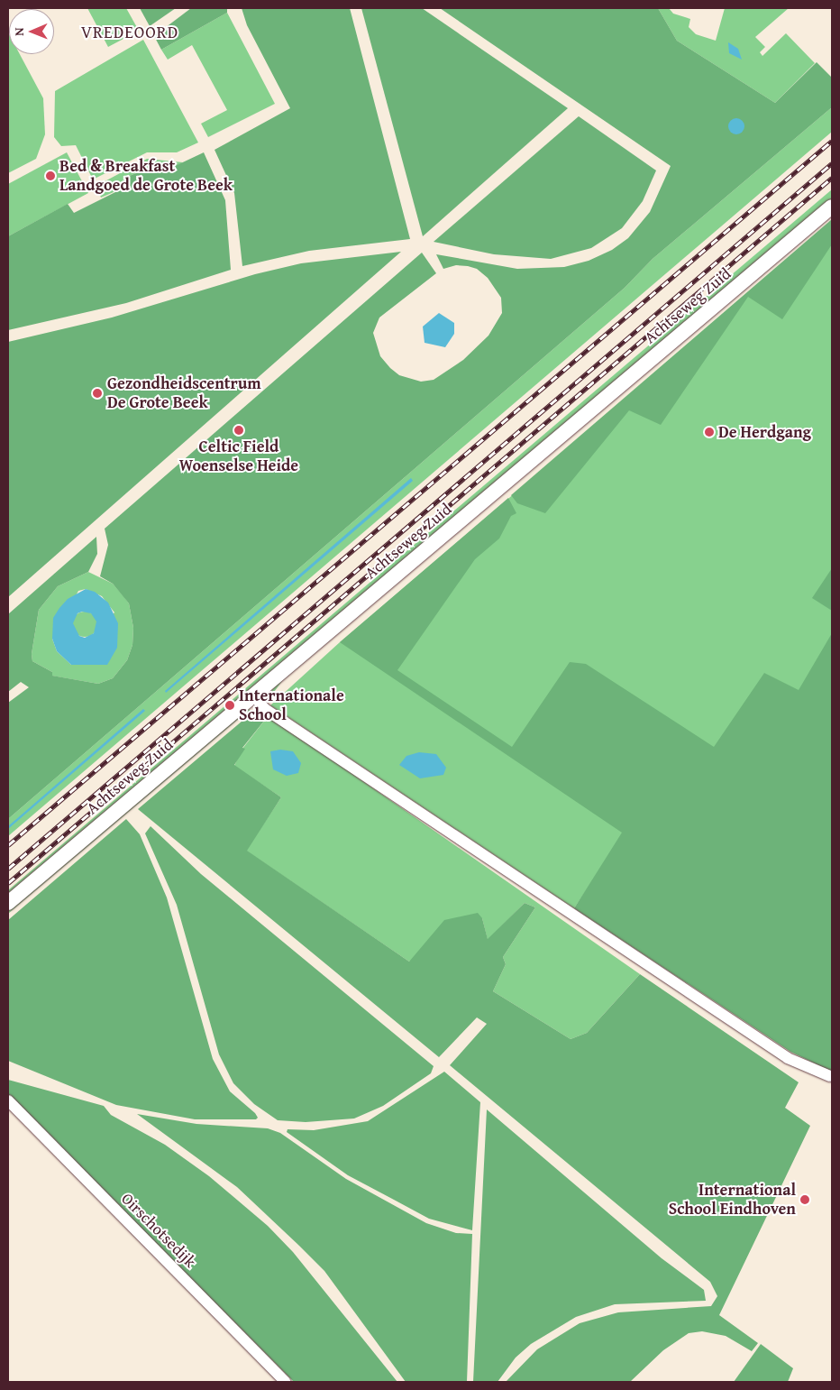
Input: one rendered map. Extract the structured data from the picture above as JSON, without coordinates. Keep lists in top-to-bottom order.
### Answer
{
  "streets": {
    "street": ["Achtseweg Zuid", "Oirschotsedijk"]
  },
  "districts": ["VREDEOORD"],
  "places": [
    "Bed & Breakfast Landgoed de Grote Beek",
    "Gezondheidscentrum De Grote Beek",
    "Celtic Field Woenselse Heide",
    "De Herdgang",
    "Internationale School",
    "International School Eindhoven"
  ],
  "north": "left"
}
